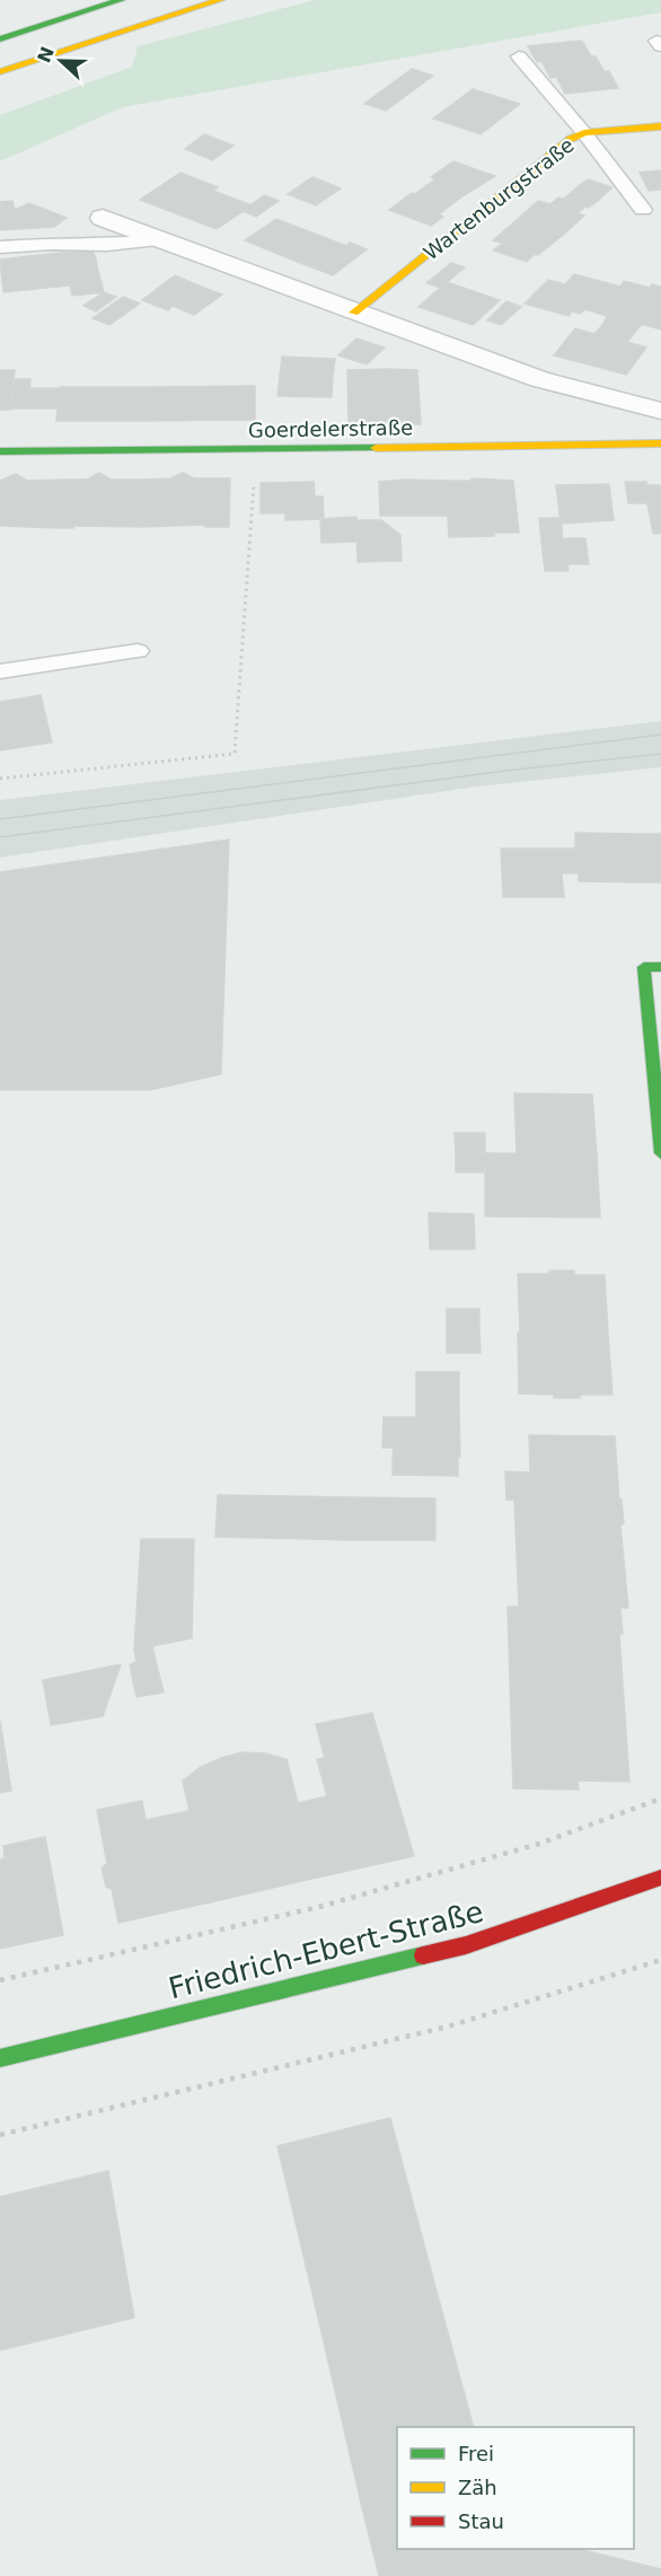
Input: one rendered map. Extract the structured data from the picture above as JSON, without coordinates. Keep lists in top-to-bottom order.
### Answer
{
  "streets": {
    "main road": ["Wartenburgstraße", "Goerdelerstraße", "Friedrich-Ebert-Straße"]
  },
  "legend": ["Frei", "Zäh", "Stau"],
  "north": "left"
}
